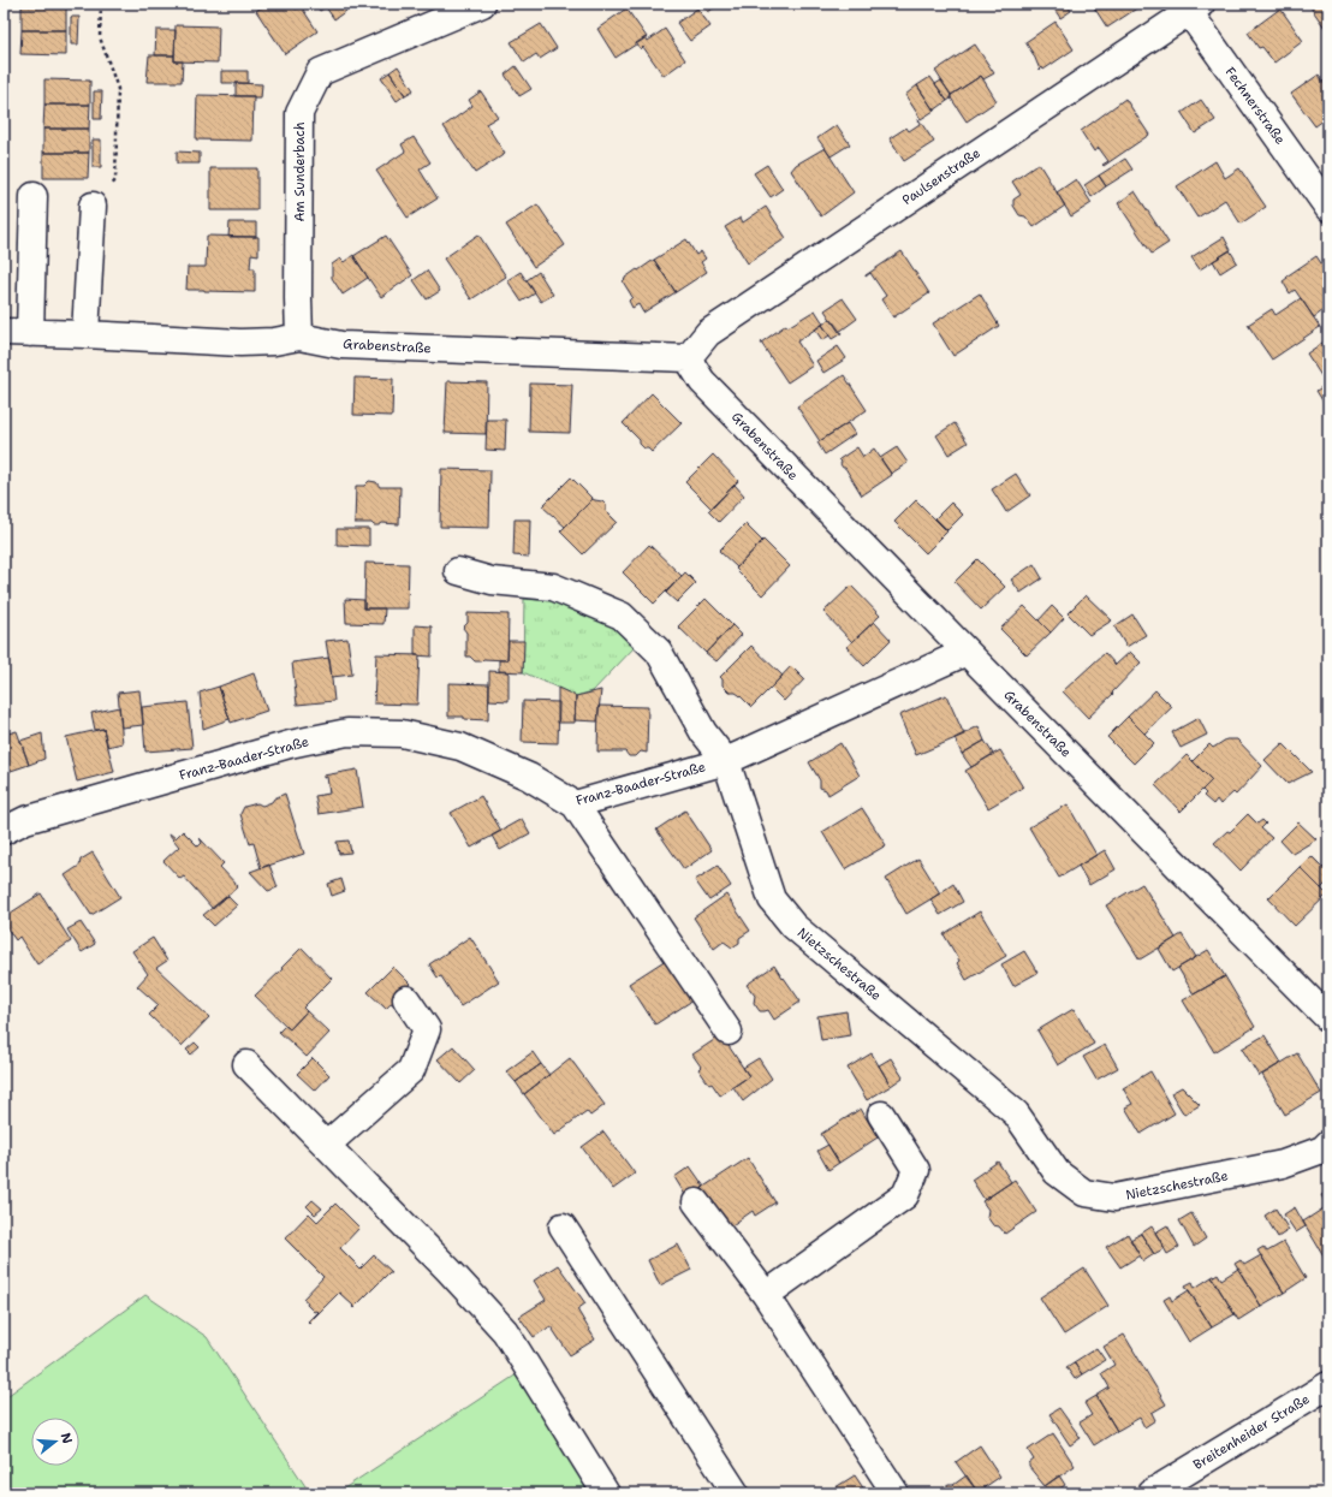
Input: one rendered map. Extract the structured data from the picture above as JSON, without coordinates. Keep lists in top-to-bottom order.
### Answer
{
  "streets": {
    "street": [
      "Fechnerstraße",
      "Am Sunderbach",
      "Paulsenstraße",
      "Grabenstraße",
      "Franz-Baader-Straße",
      "Nietzschestraße",
      "Breitenheider Straße"
    ]
  },
  "crossings": [
    ["Fechnerstraße", "Paulsenstraße"],
    ["Am Sunderbach", "Grabenstraße"],
    ["Paulsenstraße", "Grabenstraße"],
    ["Grabenstraße", "Franz-Baader-Straße"],
    ["Franz-Baader-Straße", "Nietzschestraße"]
  ],
  "north": "right"
}
